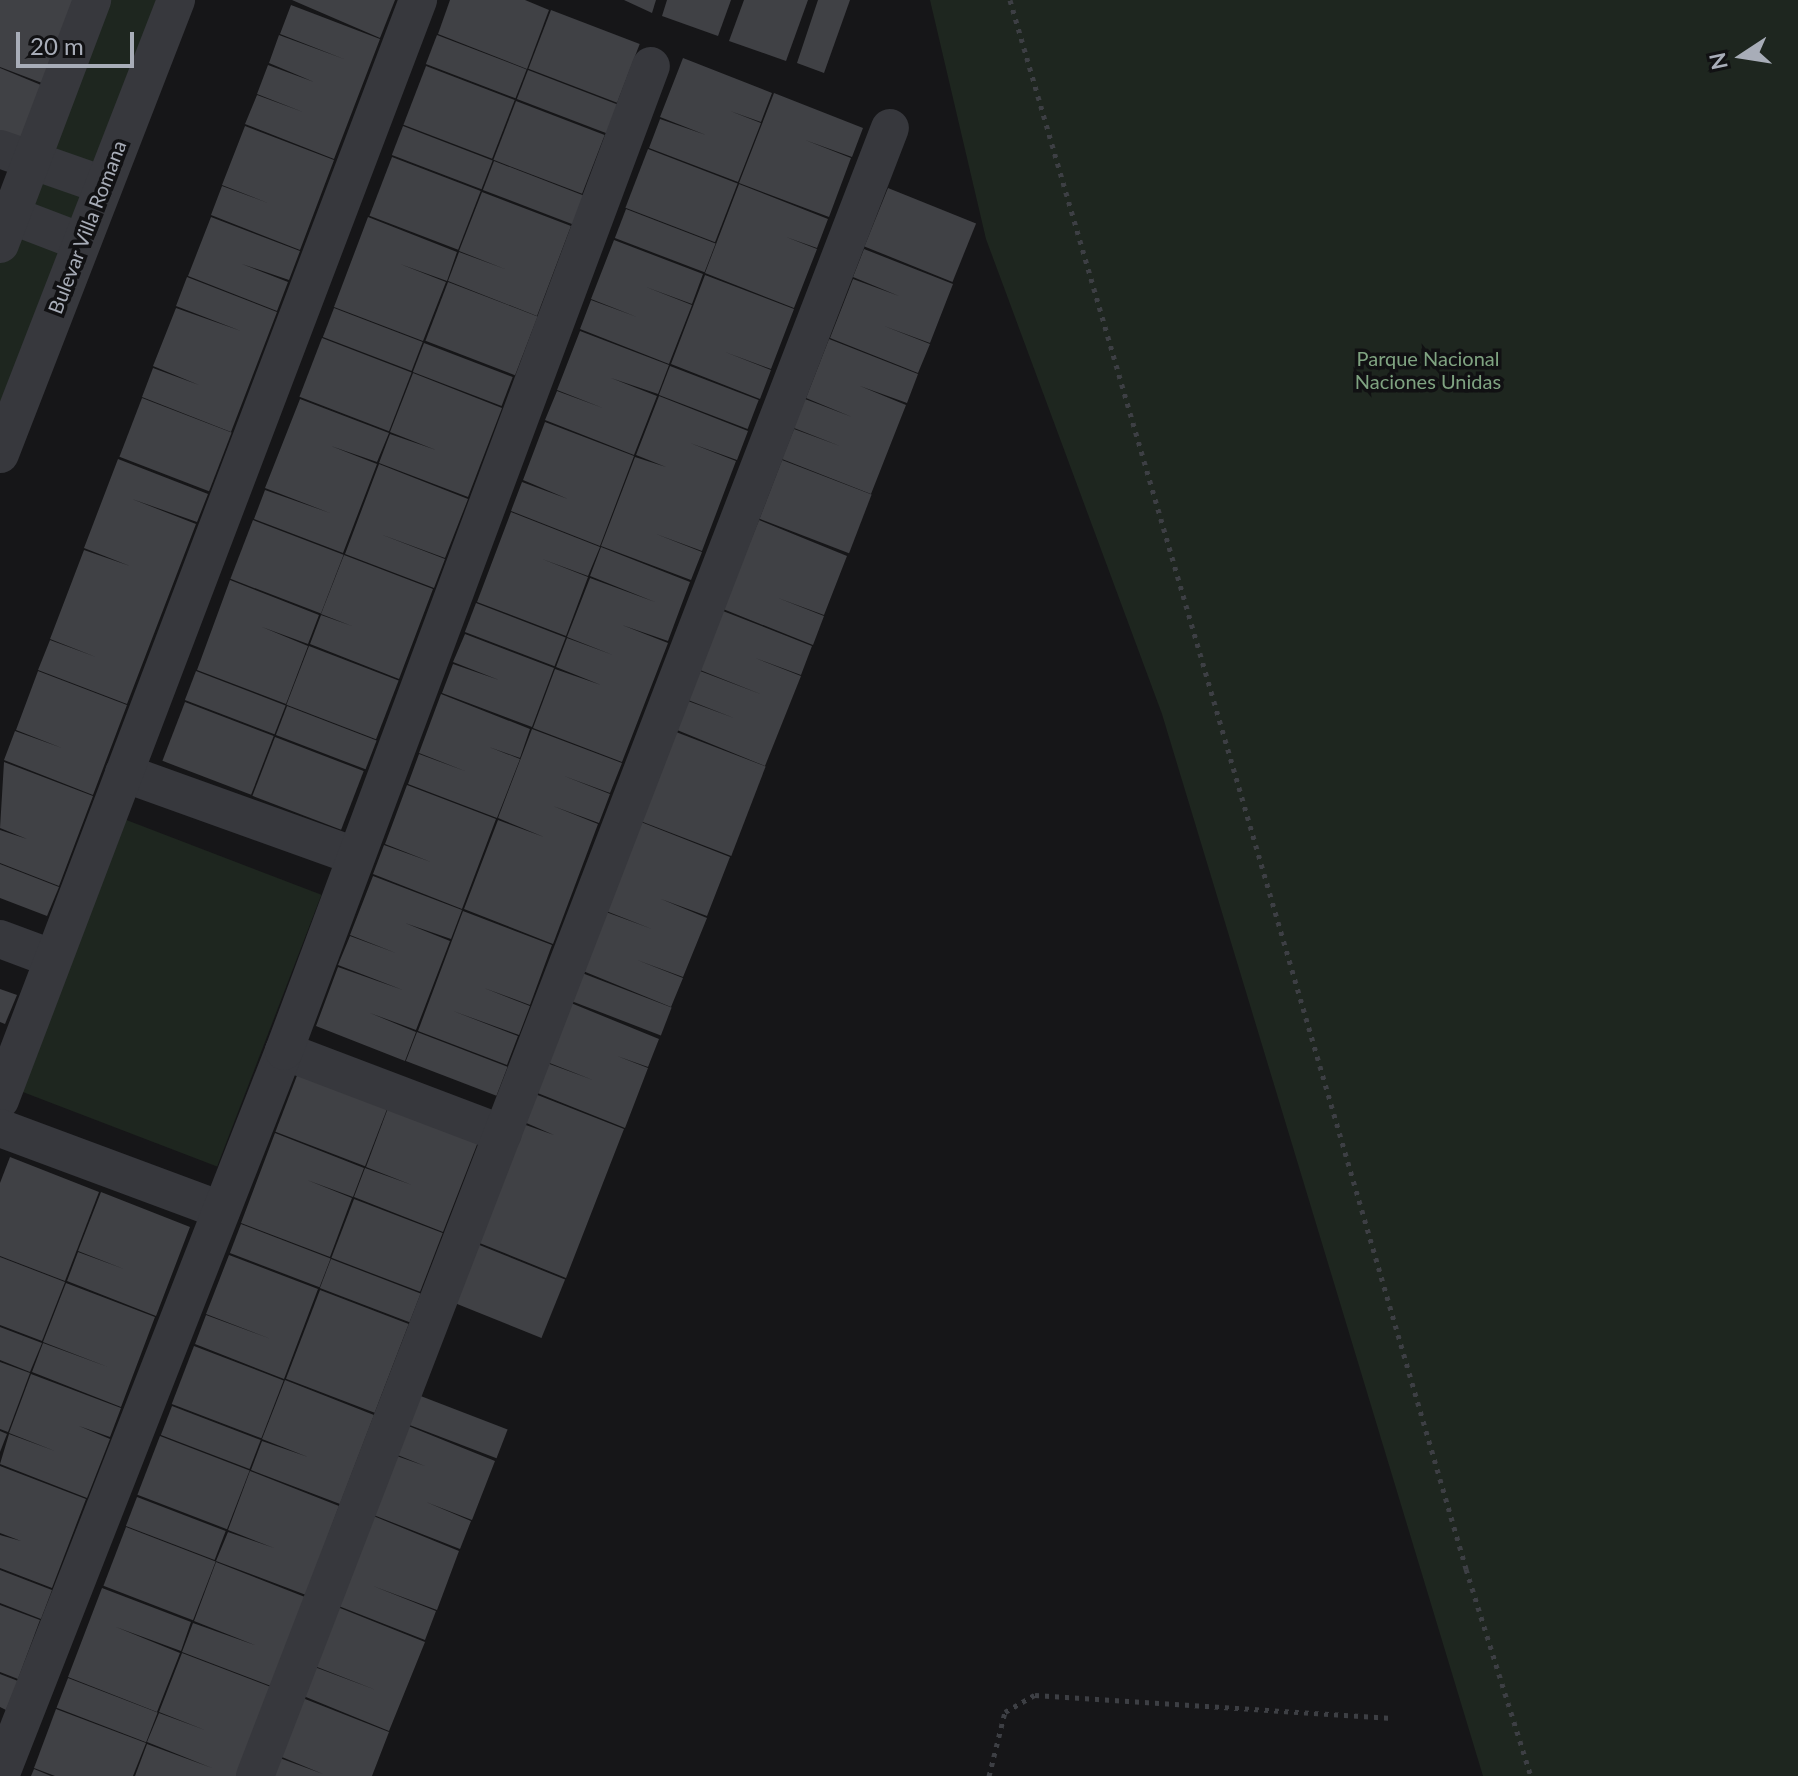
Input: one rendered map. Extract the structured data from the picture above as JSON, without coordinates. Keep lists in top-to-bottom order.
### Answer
{
  "streets": {
    "street": ["Bulevar Villa Romana"]
  },
  "parks": ["Parque Nacional Naciones Unidas"],
  "scale_bar": "20 m",
  "north": "left"
}
